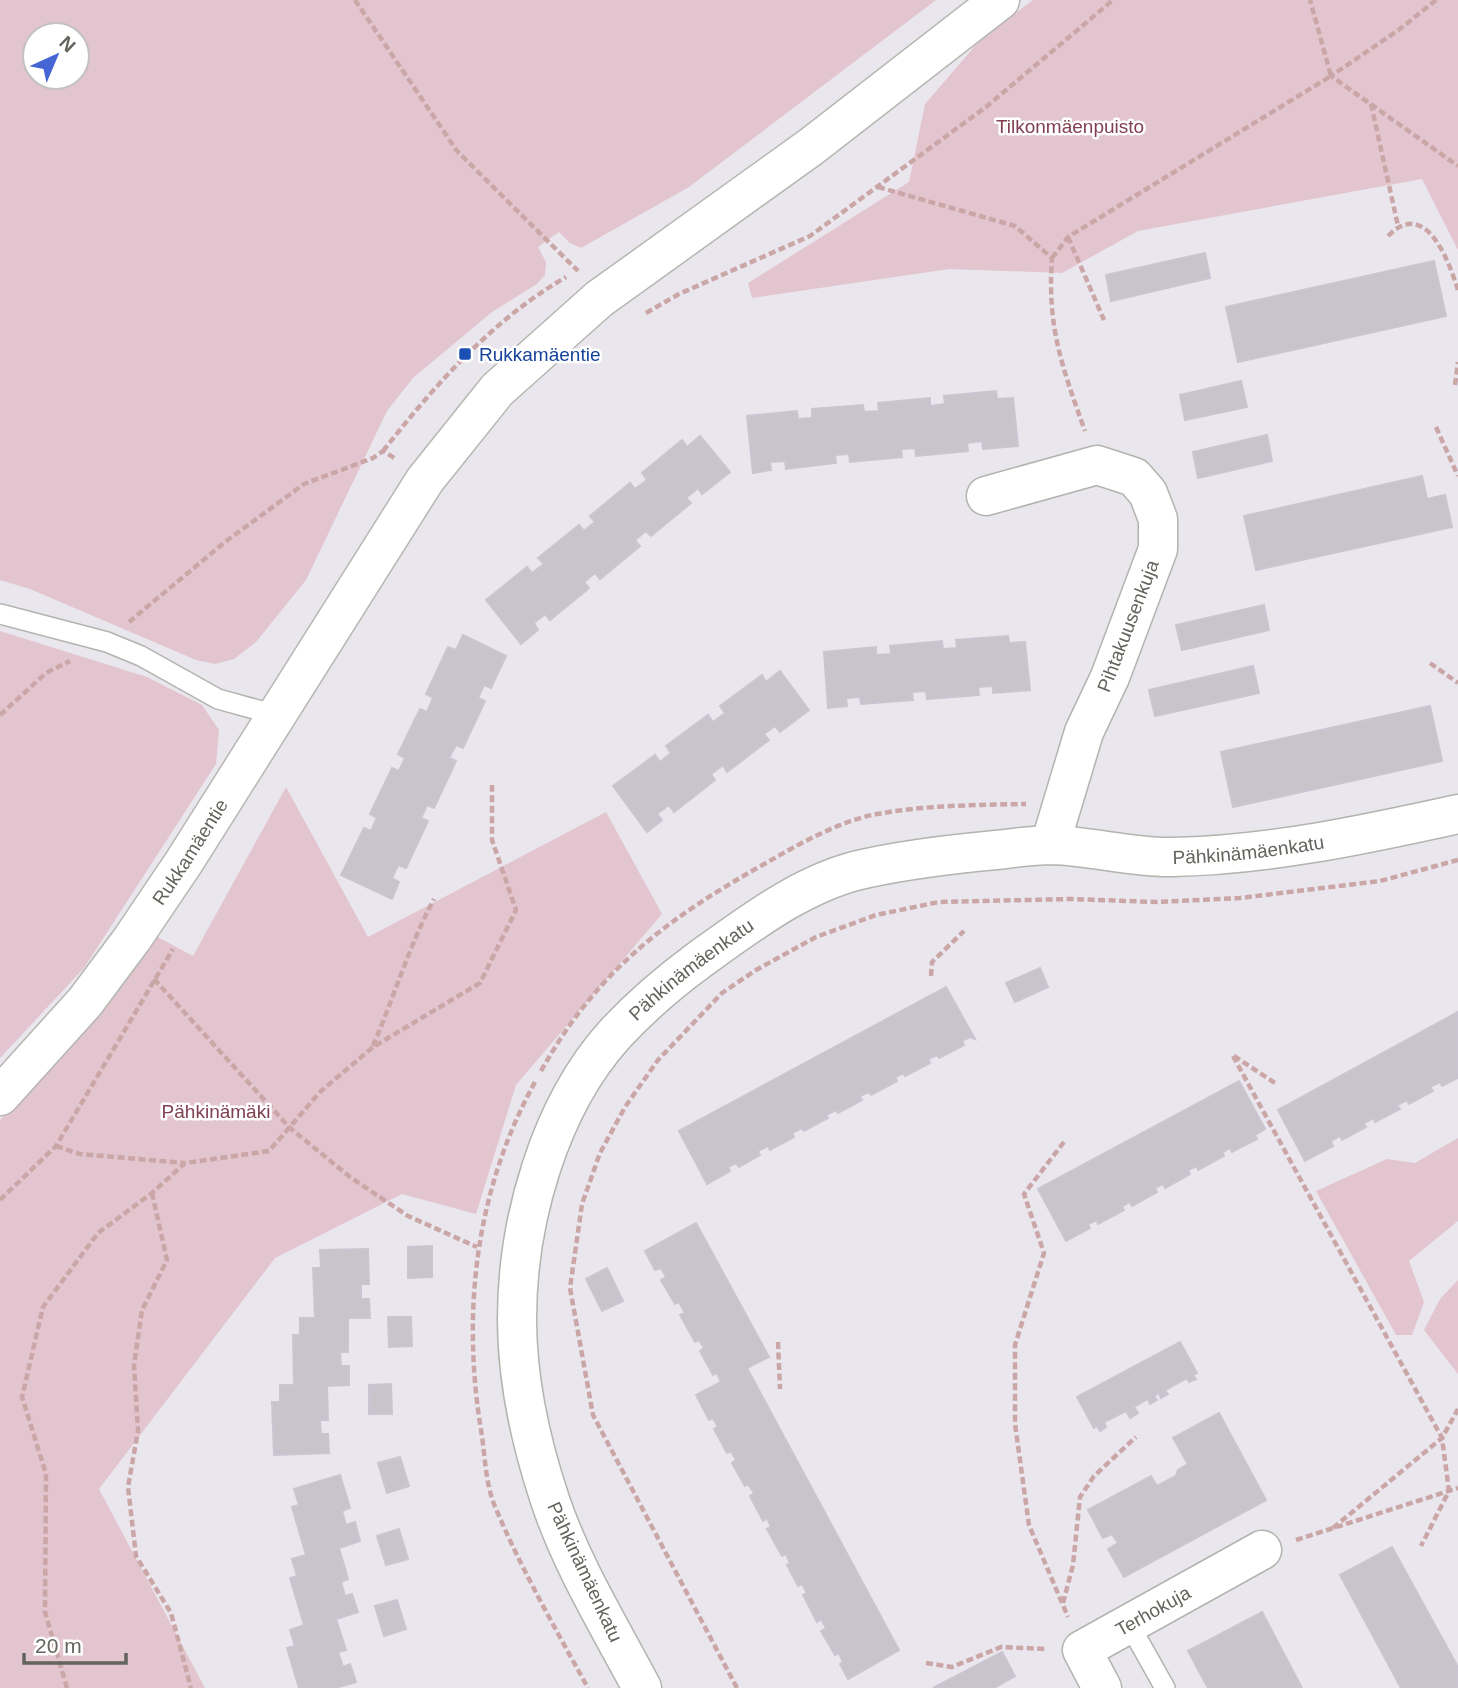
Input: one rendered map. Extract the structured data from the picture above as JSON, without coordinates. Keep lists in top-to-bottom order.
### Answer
{
  "streets": {
    "street": [
      "Pihtakuusenkuja",
      "Pähkinämäenkatu",
      "Rukkamäentie",
      "Terhokuja"
    ]
  },
  "crossings": [
    ["Pihtakuusenkuja", "Pähkinämäenkatu"]
  ],
  "parks": ["Tilkonmäenpuisto", "Pähkinämäki"],
  "places": {
    "transit": ["Rukkamäentie"]
  },
  "scale_bar": "20 m",
  "north": "top right"
}
